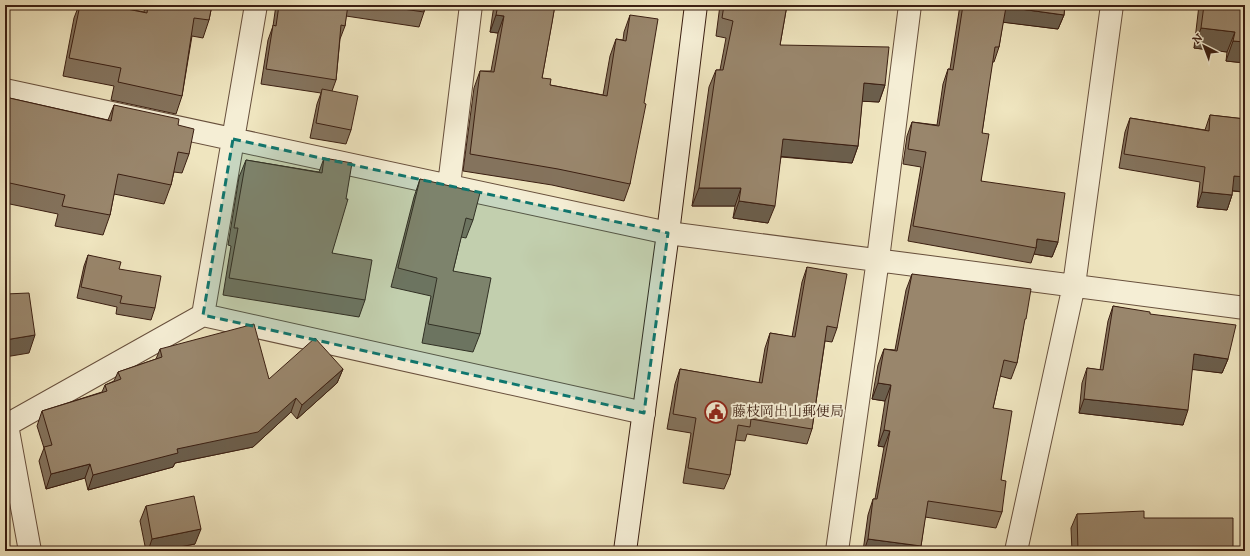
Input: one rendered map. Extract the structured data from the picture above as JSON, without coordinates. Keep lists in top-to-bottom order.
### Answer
{
  "places": {
    "public building": ["藤枝岡出山郵便局"]
  },
  "north": "top left"
}
